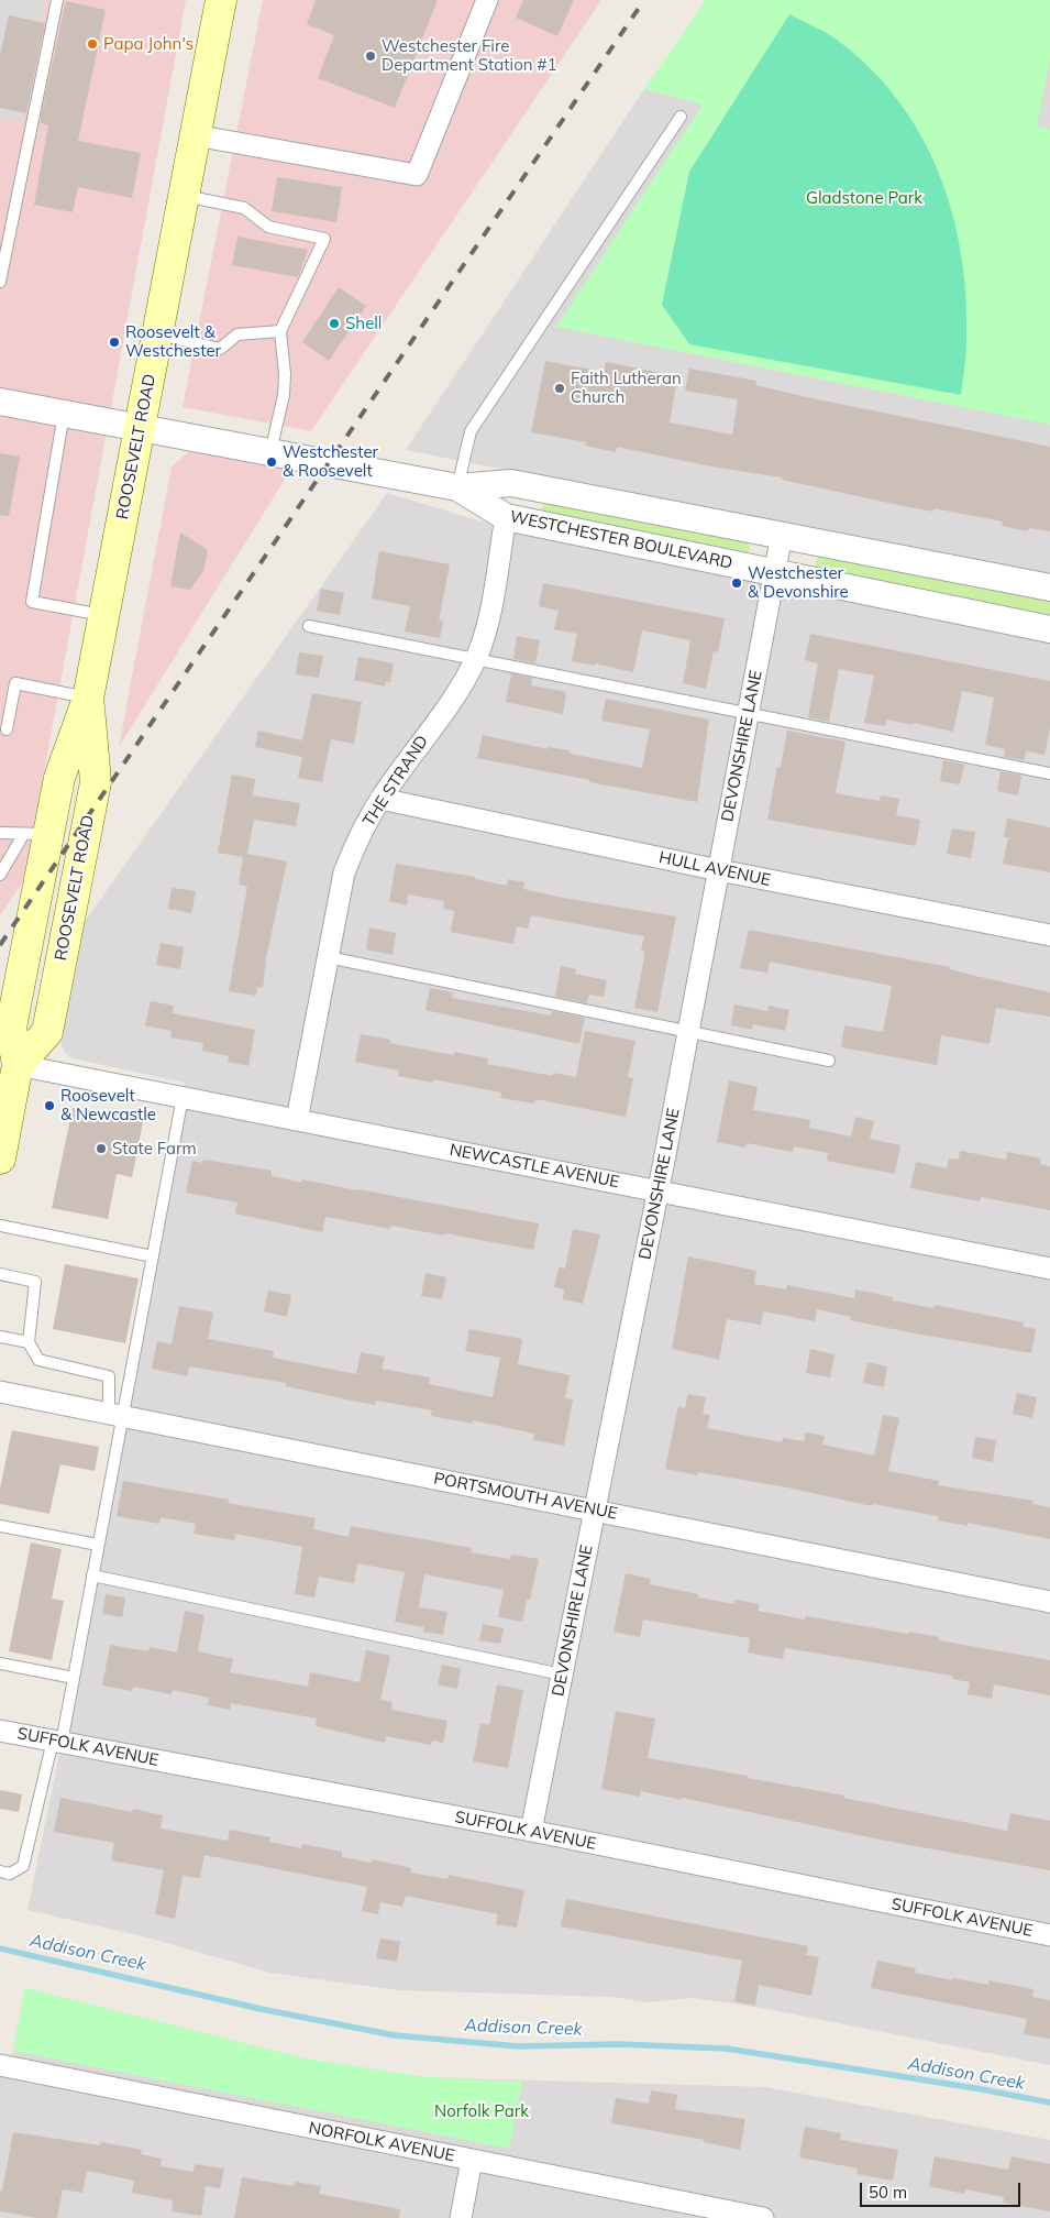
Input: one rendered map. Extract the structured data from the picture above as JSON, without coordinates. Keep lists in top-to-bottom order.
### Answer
{
  "streets": {
    "main road": ["ROOSEVELT ROAD"],
    "street": [
      "WESTCHESTER BOULEVARD",
      "DEVONSHIRE LANE",
      "THE STRAND",
      "HULL AVENUE",
      "NEWCASTLE AVENUE",
      "PORTSMOUTH AVENUE",
      "SUFFOLK AVENUE",
      "NORFOLK AVENUE"
    ]
  },
  "crossings": [
    ["ROOSEVELT ROAD", "WESTCHESTER BOULEVARD"],
    ["ROOSEVELT ROAD", "NEWCASTLE AVENUE"],
    ["WESTCHESTER BOULEVARD", "DEVONSHIRE LANE"],
    ["WESTCHESTER BOULEVARD", "THE STRAND"],
    ["DEVONSHIRE LANE", "HULL AVENUE"],
    ["DEVONSHIRE LANE", "NEWCASTLE AVENUE"],
    ["DEVONSHIRE LANE", "PORTSMOUTH AVENUE"],
    ["DEVONSHIRE LANE", "SUFFOLK AVENUE"],
    ["THE STRAND", "HULL AVENUE"],
    ["THE STRAND", "NEWCASTLE AVENUE"]
  ],
  "water": ["Addison Creek"],
  "parks": ["Gladstone Park", "Norfolk Park"],
  "places": [
    "Papa John's",
    "Westchester Fire Department Station #1",
    "Shell",
    "Roosevelt & Westchester",
    "Faith Lutheran Church",
    "Westchester & Roosevelt",
    "Westchester & Devonshire",
    "Roosevelt & Newcastle",
    "State Farm"
  ],
  "scale_bar": "50 m"
}
